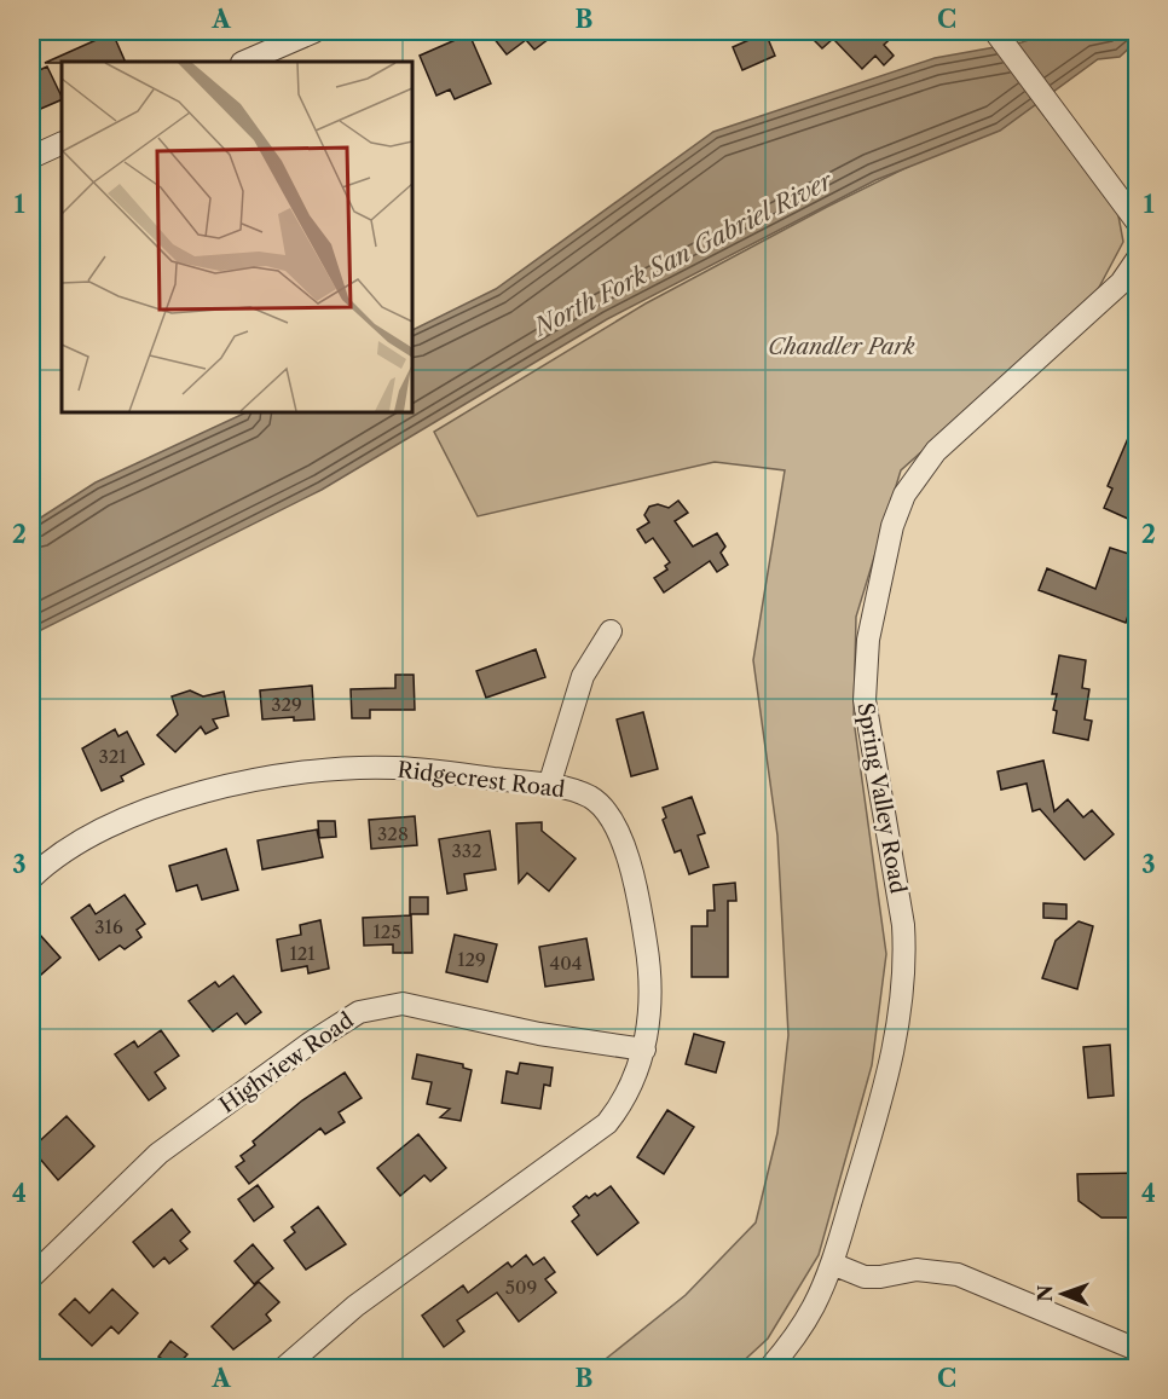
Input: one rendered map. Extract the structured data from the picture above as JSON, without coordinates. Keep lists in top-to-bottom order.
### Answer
{
  "streets": {
    "street": ["Ridgecrest Road", "Spring Valley Road", "Highview Road"]
  },
  "crossings": [
    ["Ridgecrest Road", "Highview Road"]
  ],
  "water": ["North Fork San Gabriel River"],
  "parks": ["Chandler Park"],
  "house_numbers": [
    "329",
    "321",
    "328",
    "332",
    "316",
    "125",
    "121",
    "129",
    "404",
    "509"
  ],
  "north": "left",
  "grid": {
    "columns": ["A", "B", "C"],
    "rows": [
      "1",
      "2",
      "3",
      "4"
    ]
  }
}
